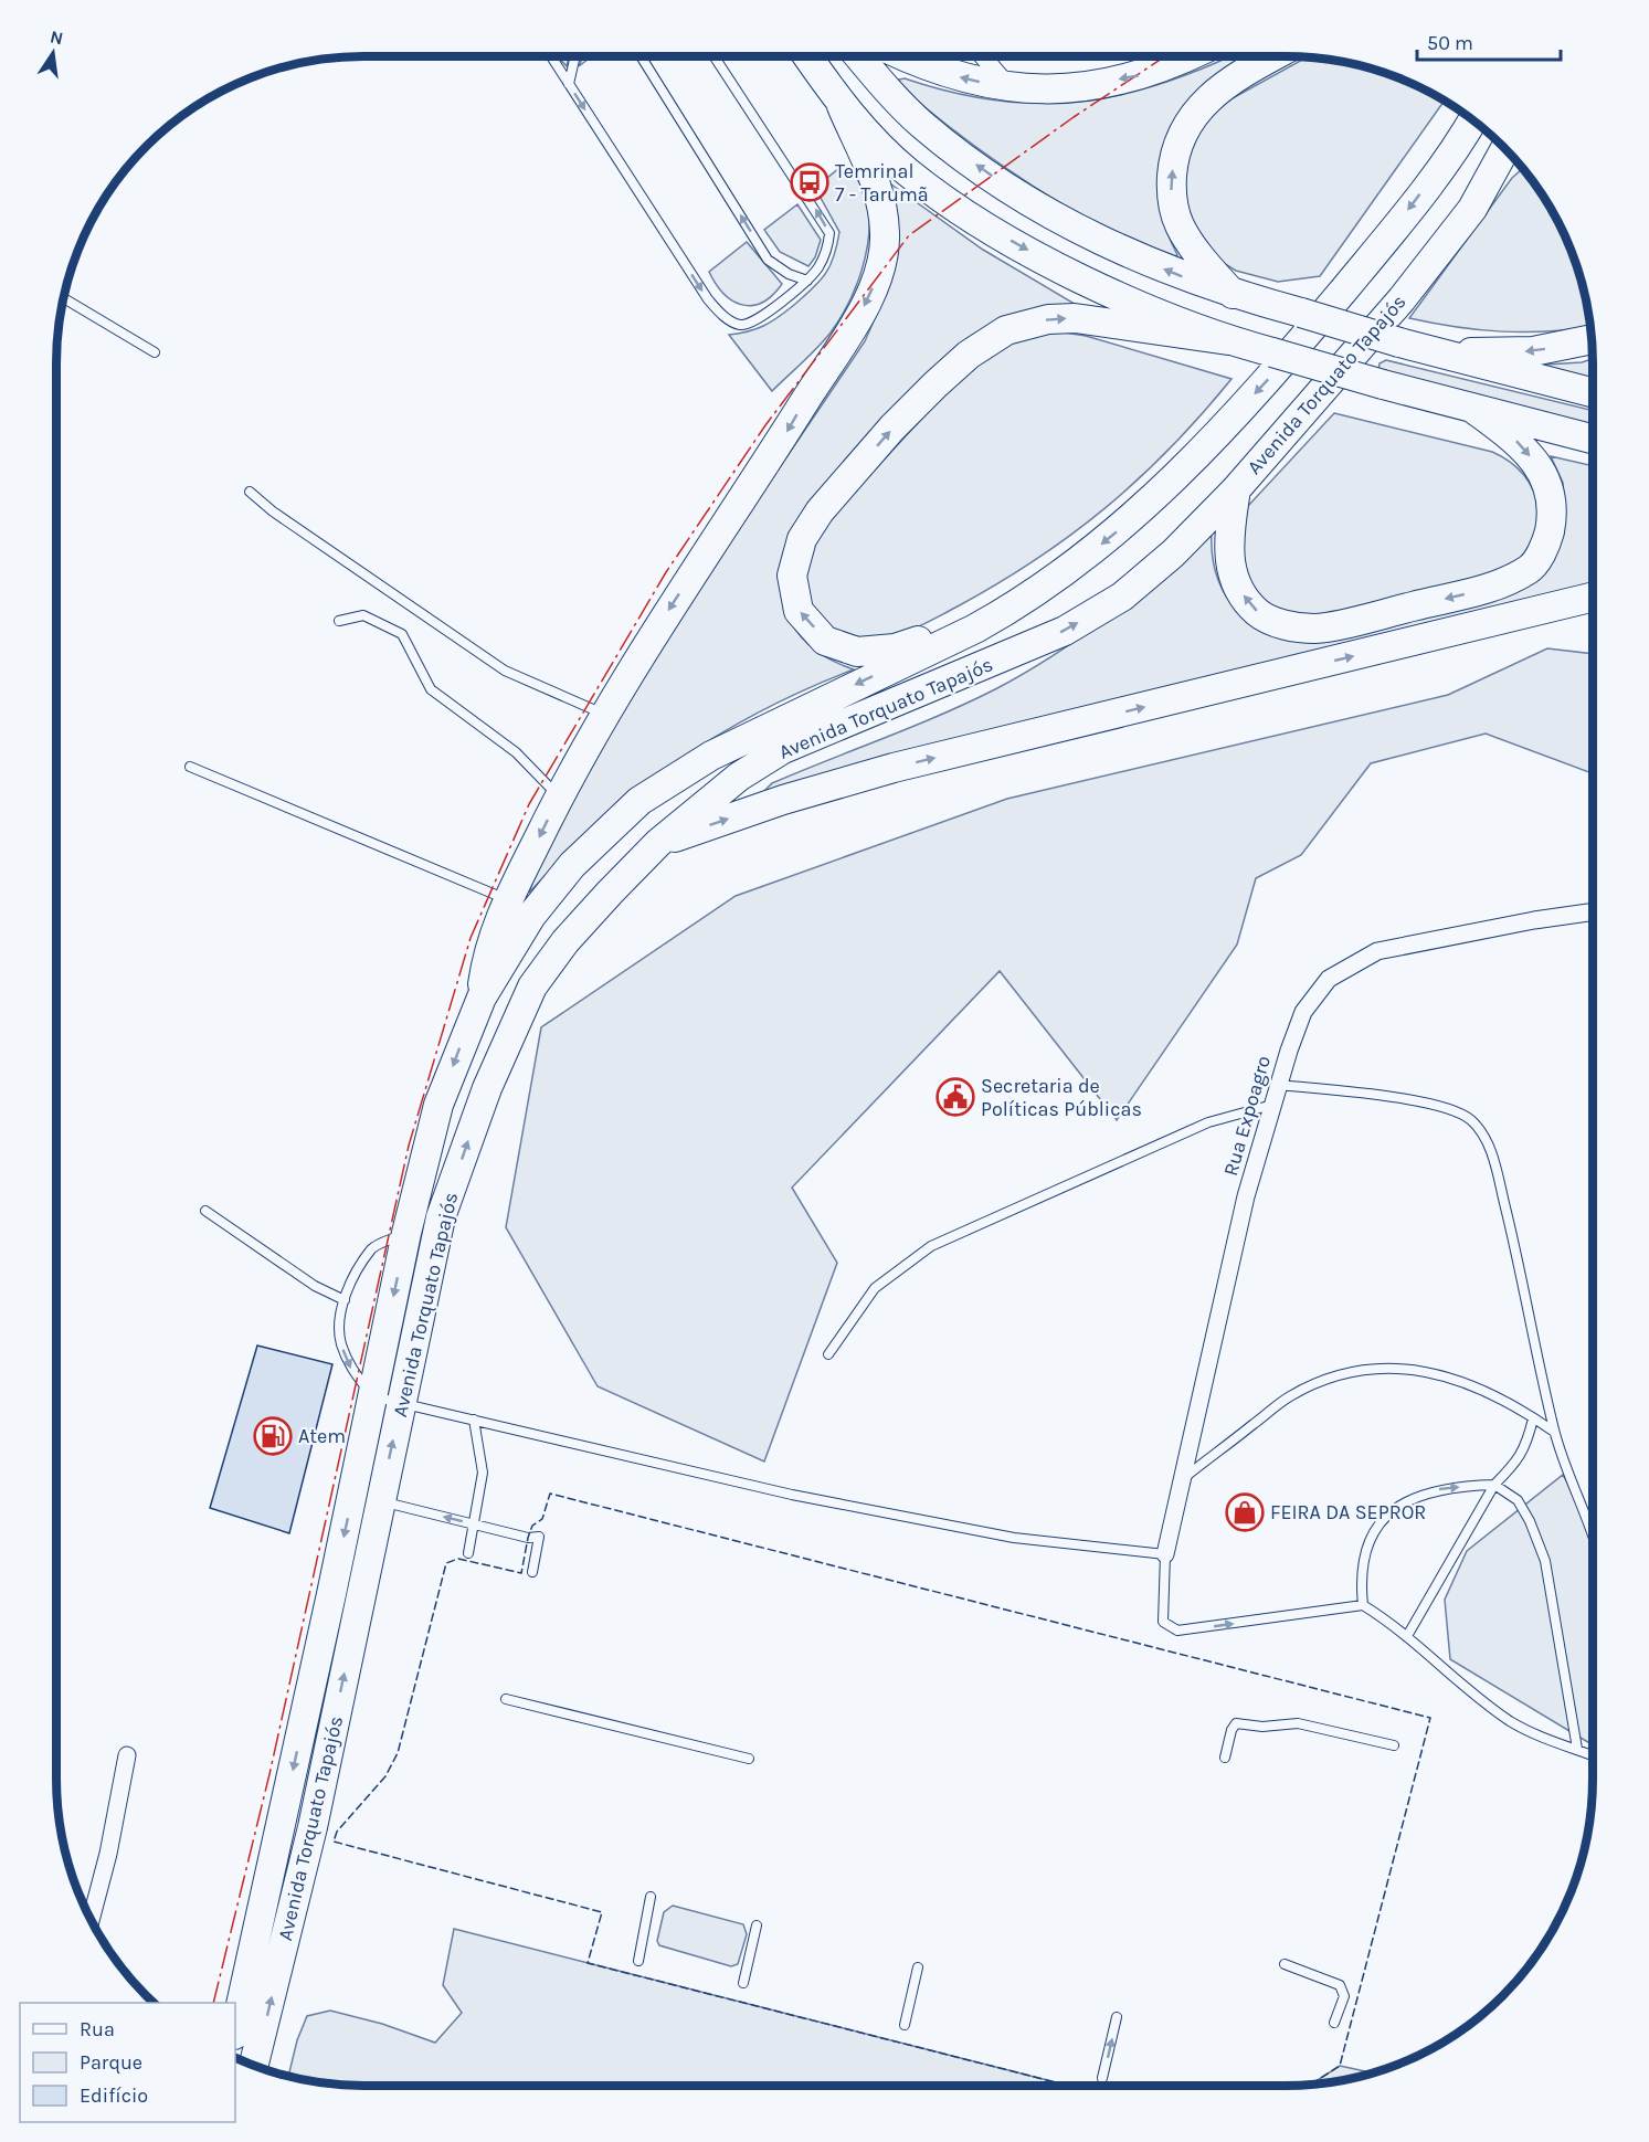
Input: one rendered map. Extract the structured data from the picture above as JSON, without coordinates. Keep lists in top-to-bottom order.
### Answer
{
  "streets": {
    "highway": ["Avenida Torquato Tapajós"],
    "street": ["Rua Expoagro"]
  },
  "places": {
    "bus stop": ["Temrinal 7 - Tarumã"],
    "public building": ["Secretaria de Políticas Públicas"],
    "fuel station": ["Atem"],
    "shop": ["FEIRA DA SEPROR"]
  },
  "legend": ["Rua", "Parque", "Edifício"],
  "scale_bar": "50 m",
  "north": "top"
}
